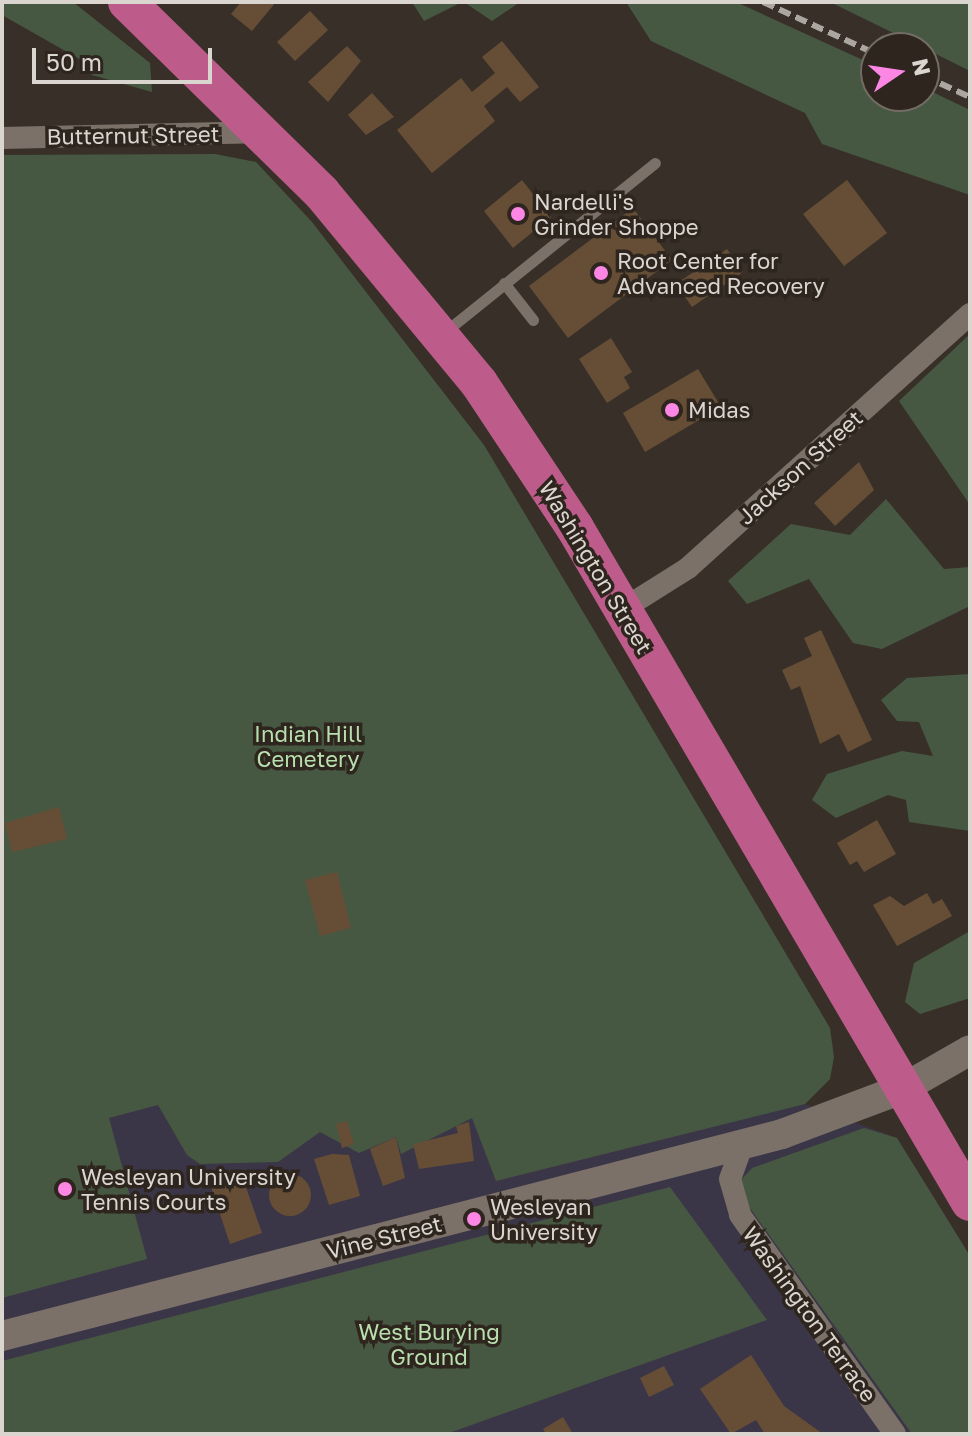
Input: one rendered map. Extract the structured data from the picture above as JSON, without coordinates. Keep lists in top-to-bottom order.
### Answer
{
  "streets": {
    "highway": ["Washington Street"],
    "street": [
      "Butternut Street",
      "Jackson Street",
      "Vine Street",
      "Washington Terrace"
    ]
  },
  "crossings": [
    ["Butternut Street", "Washington Street"],
    ["Jackson Street", "Washington Street"],
    ["Washington Street", "Vine Street"],
    ["Vine Street", "Washington Terrace"]
  ],
  "parks": ["Indian Hill Cemetery", "West Burying Ground"],
  "places": [
    "Nardelli's Grinder Shoppe",
    "Root Center for Advanced Recovery",
    "Midas",
    "Wesleyan University Tennis Courts",
    "Wesleyan University"
  ],
  "scale_bar": "50 m",
  "north": "right"
}
